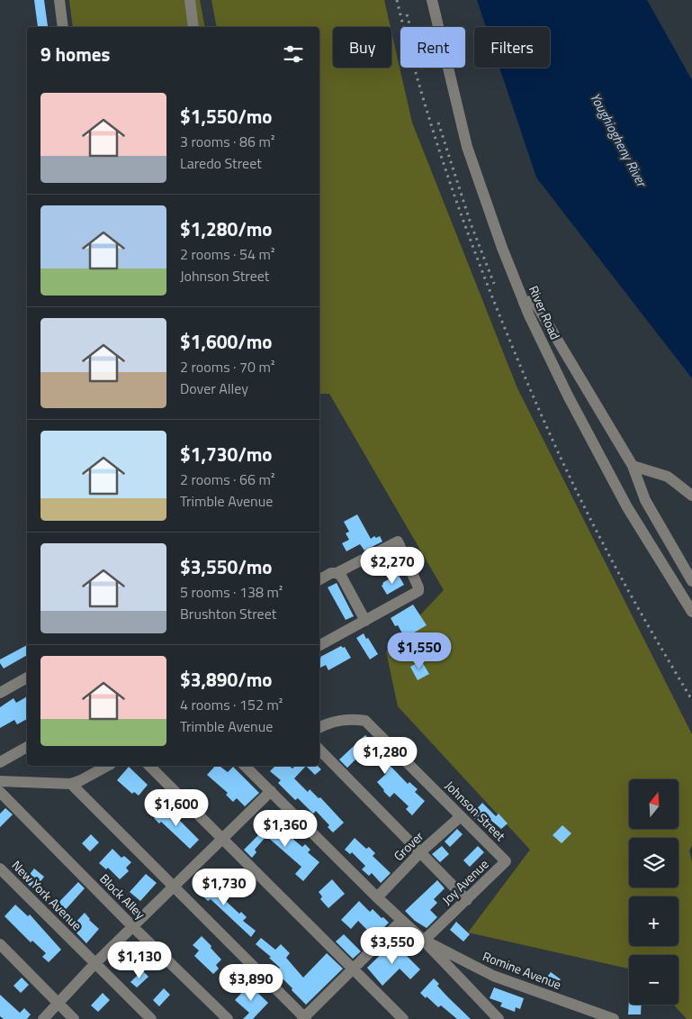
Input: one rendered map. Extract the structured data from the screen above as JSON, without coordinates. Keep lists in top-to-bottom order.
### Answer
{
  "streets": {
    "street": [
      "River Road",
      "Johnson Street",
      "Grover",
      "Joy Avenue",
      "New York Avenue",
      "Block Alley",
      "Romine Avenue"
    ]
  },
  "crossings": [
    ["Johnson Street", "Grover"],
    ["Johnson Street", "Joy Avenue"],
    ["Grover", "Romine Avenue"],
    ["Joy Avenue", "Romine Avenue"]
  ],
  "water": ["Youghiogheny River"],
  "north": "top",
  "page": {
    "chip": ["Buy", "Rent", "Filters"],
    "heading": "9 homes",
    "list": [
      {
        "name": "$1,550/mo",
        "note": "3 rooms · 86 m² · Laredo Street"
      },
      {
        "name": "$1,280/mo",
        "note": "2 rooms · 54 m² · Johnson Street"
      },
      {
        "name": "$1,600/mo",
        "note": "2 rooms · 70 m² · Dover Alley"
      },
      {
        "name": "$1,730/mo",
        "note": "2 rooms · 66 m² · Trimble Avenue"
      },
      {
        "name": "$3,550/mo",
        "note": "5 rooms · 138 m² · Brushton Street"
      },
      {
        "name": "$3,890/mo",
        "note": "4 rooms · 152 m² · Trimble Avenue"
      }
    ],
    "price": [
      "$2,270",
      "$1,550",
      "$1,280",
      "$1,600",
      "$1,360",
      "$1,730",
      "$3,550",
      "$1,130",
      "$3,890"
    ],
    "map_buttons": ["+", "−"]
  }
}
